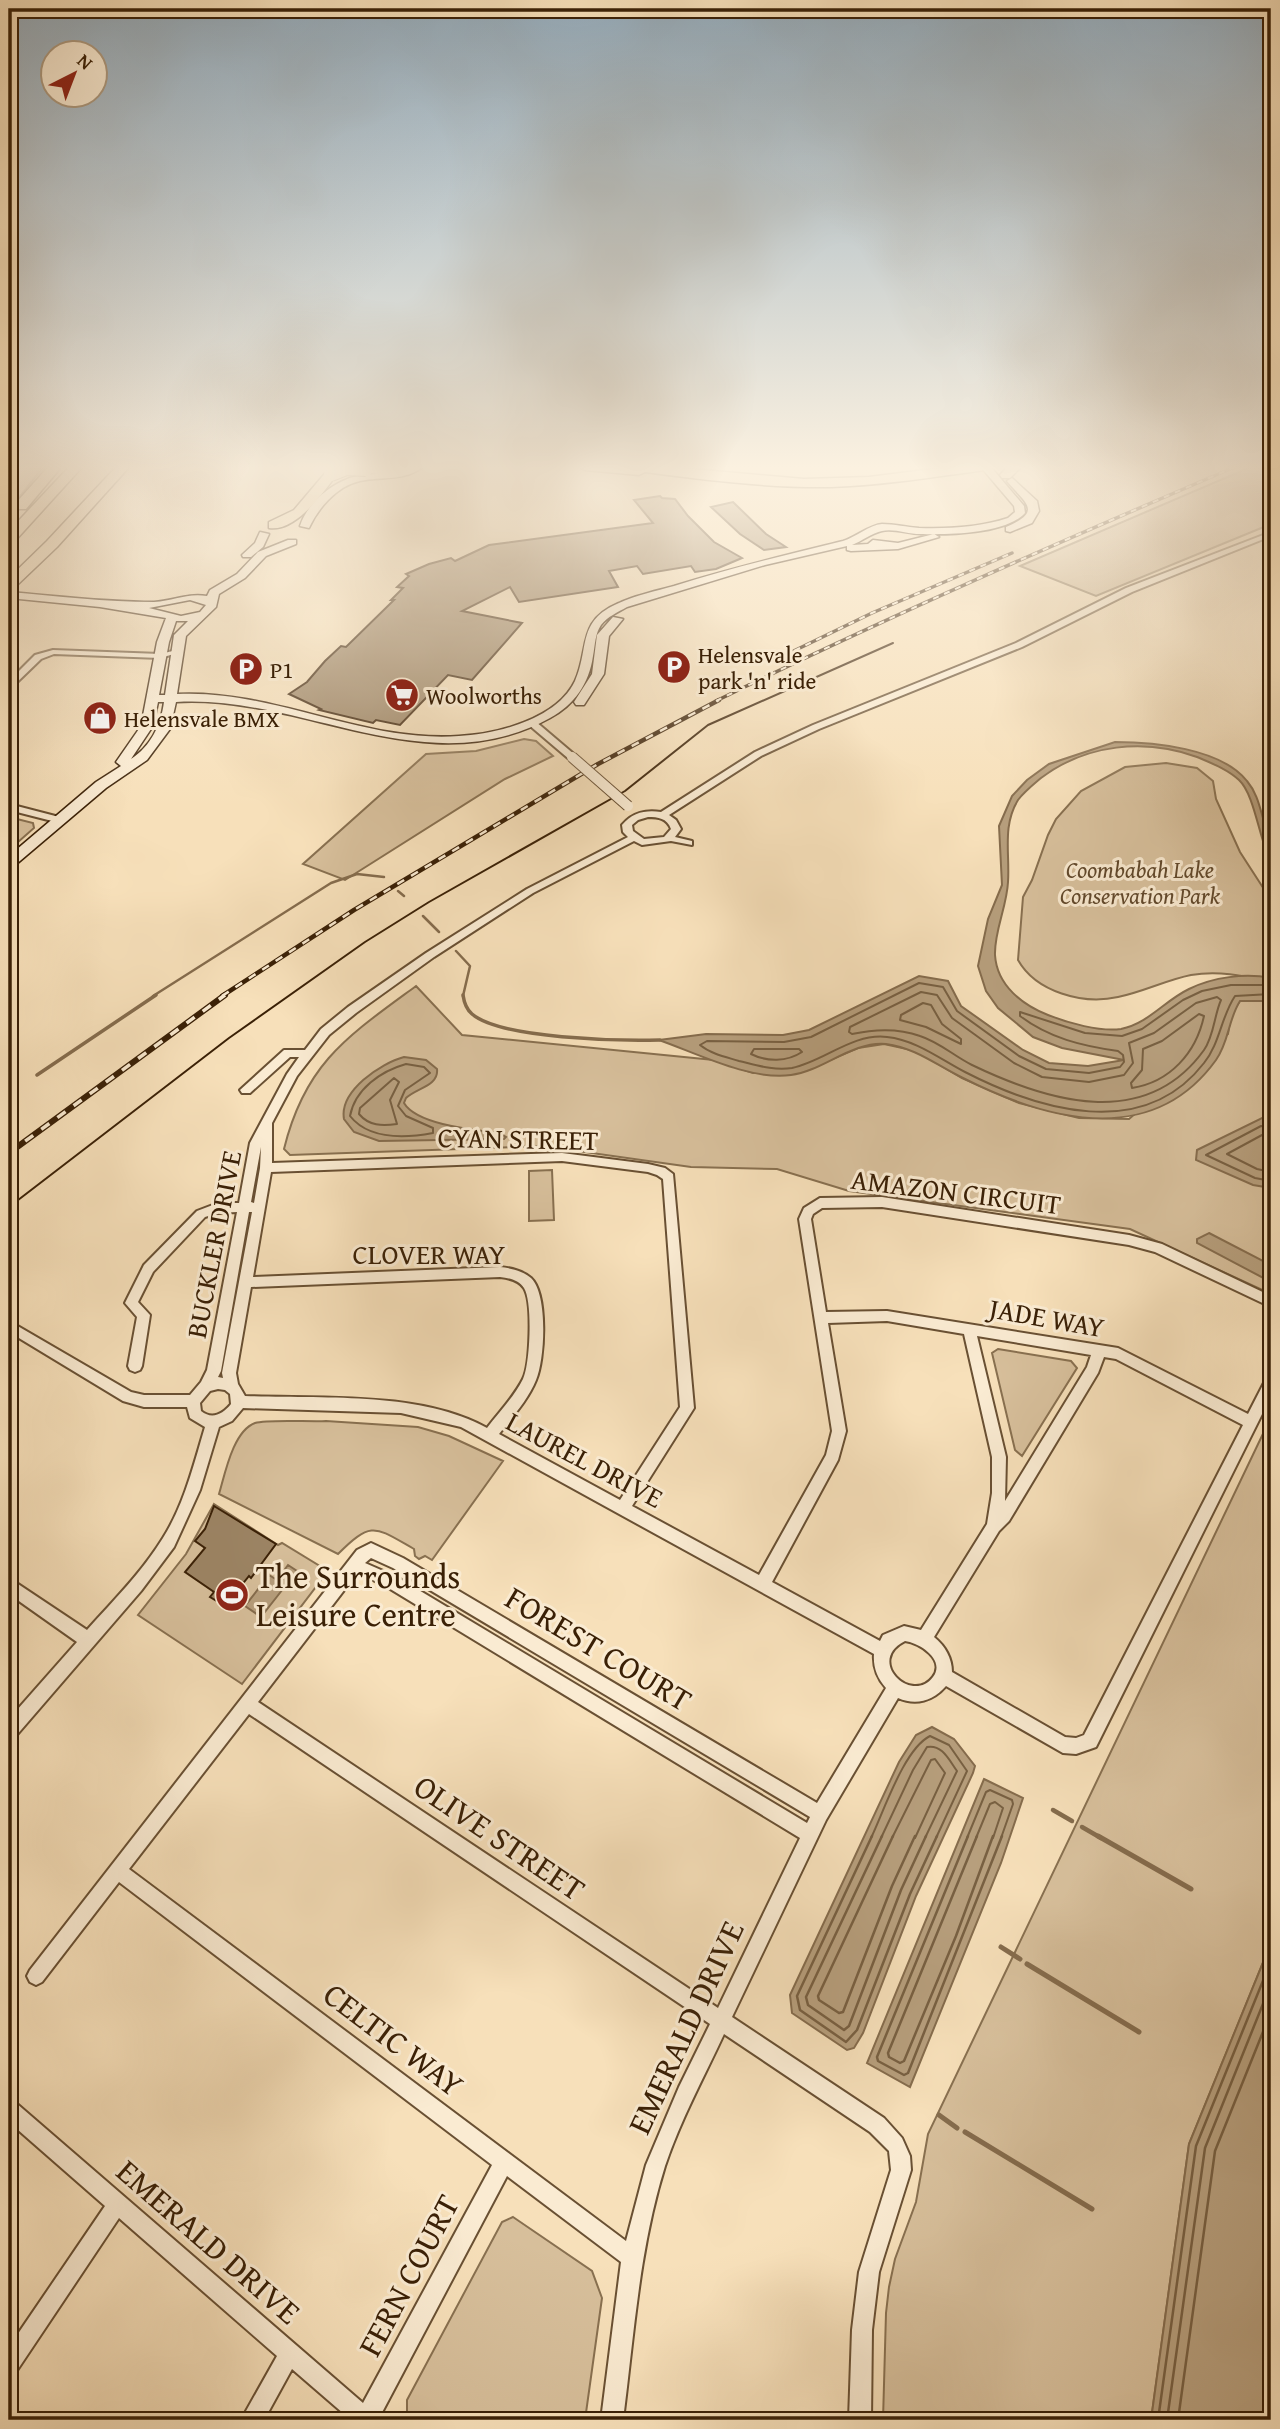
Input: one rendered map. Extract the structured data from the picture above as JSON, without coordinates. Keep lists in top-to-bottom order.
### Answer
{
  "streets": {
    "street": [
      "CYAN STREET",
      "AMAZON CIRCUIT",
      "BUCKLER DRIVE",
      "CLOVER WAY",
      "JADE WAY",
      "LAUREL DRIVE",
      "FOREST COURT",
      "OLIVE STREET",
      "EMERALD DRIVE",
      "CELTIC WAY",
      "FERN COURT"
    ]
  },
  "crossings": [
    ["CYAN STREET", "BUCKLER DRIVE"],
    ["CYAN STREET", "LAUREL DRIVE"],
    ["AMAZON CIRCUIT", "JADE WAY"],
    ["AMAZON CIRCUIT", "LAUREL DRIVE"],
    ["BUCKLER DRIVE", "CLOVER WAY"],
    ["BUCKLER DRIVE", "LAUREL DRIVE"],
    ["CLOVER WAY", "LAUREL DRIVE"],
    ["LAUREL DRIVE", "EMERALD DRIVE"],
    ["FOREST COURT", "OLIVE STREET"],
    ["FOREST COURT", "EMERALD DRIVE"],
    ["FOREST COURT", "CELTIC WAY"],
    ["OLIVE STREET", "EMERALD DRIVE"],
    ["EMERALD DRIVE", "CELTIC WAY"],
    ["EMERALD DRIVE", "FERN COURT"],
    ["CELTIC WAY", "FERN COURT"]
  ],
  "parks": ["Coombabah Lake Conservation Park"],
  "places": {
    "parking": ["Helensvale park 'n' ride", "P1"],
    "supermarket": ["Woolworths"],
    "shop": ["Helensvale BMX"],
    "sports": ["The Surrounds Leisure Centre"]
  },
  "north": "top right"
}
